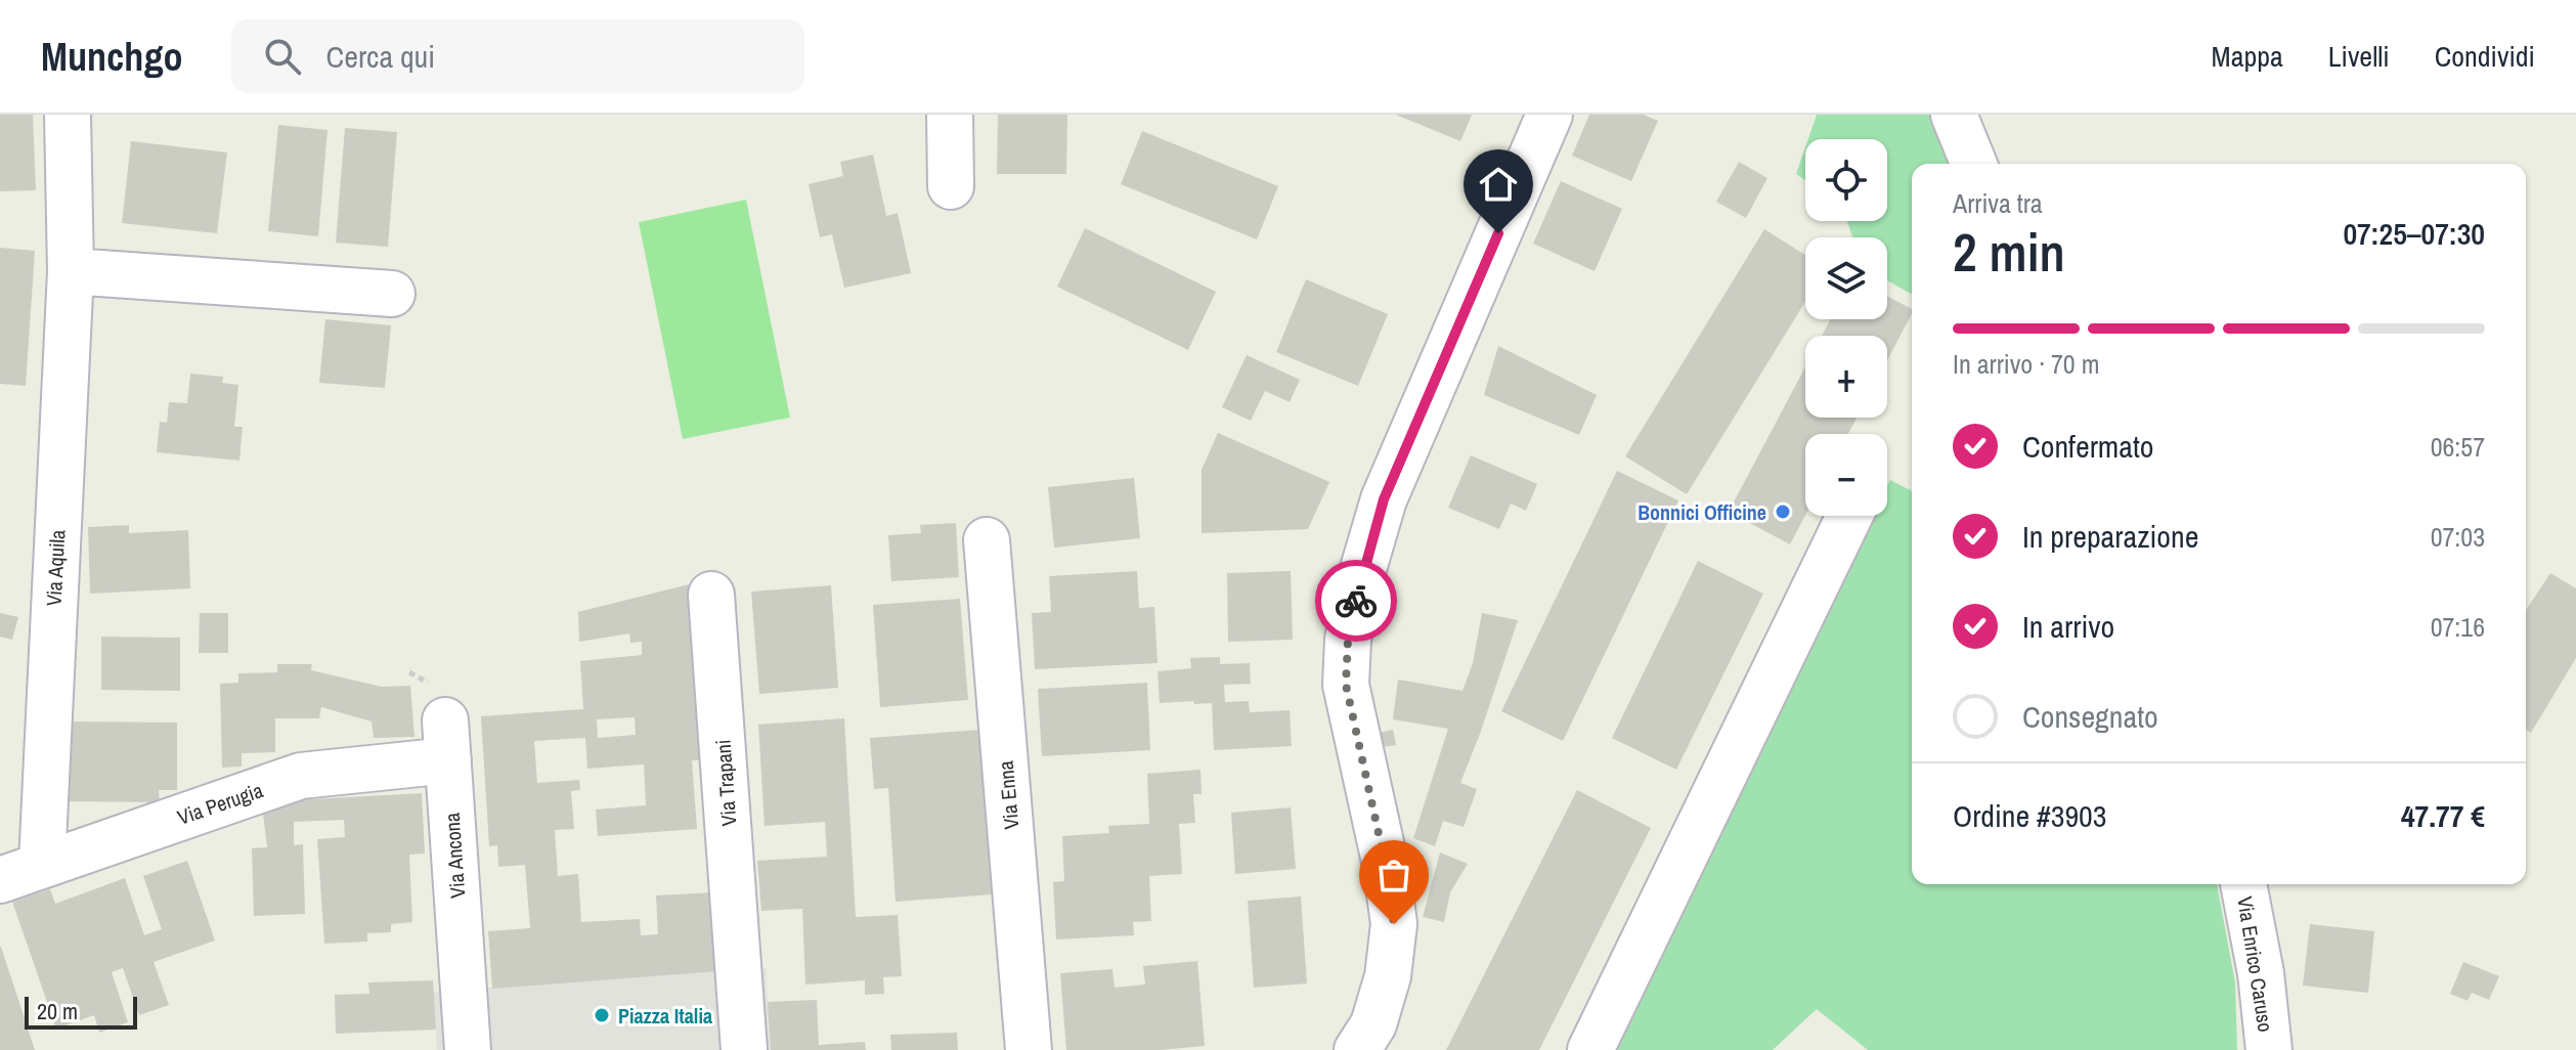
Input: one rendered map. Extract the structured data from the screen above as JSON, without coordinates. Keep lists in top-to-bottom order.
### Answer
{
  "streets": {
    "street": [
      "Via Aquila",
      "Via Trapani",
      "Via Enna",
      "Via Perugia",
      "Via Ancona",
      "Via Enrico Caruso"
    ]
  },
  "crossings": [
    ["Via Aquila", "Via Perugia"],
    ["Via Perugia", "Via Ancona"]
  ],
  "places": ["Bonnici Officine", "Piazza Italia"],
  "scale_bar": "20 m",
  "page": {
    "header": "Munchgo",
    "search": "Cerca qui",
    "nav": ["Mappa", "Livelli", "Condividi"],
    "map_buttons": ["+", "−"],
    "heading": ["2 min", "Arriva tra", "07:25–07:30"],
    "panel": ["Ordine #3903", "47.77 €"],
    "bar": "In arrivo · 70 m",
    "list": [
      ["Confermato", "06:57"],
      ["In preparazione", "07:03"],
      ["In arrivo", "07:16"],
      "Consegnato"
    ],
    "scale": "20 m"
  }
}
